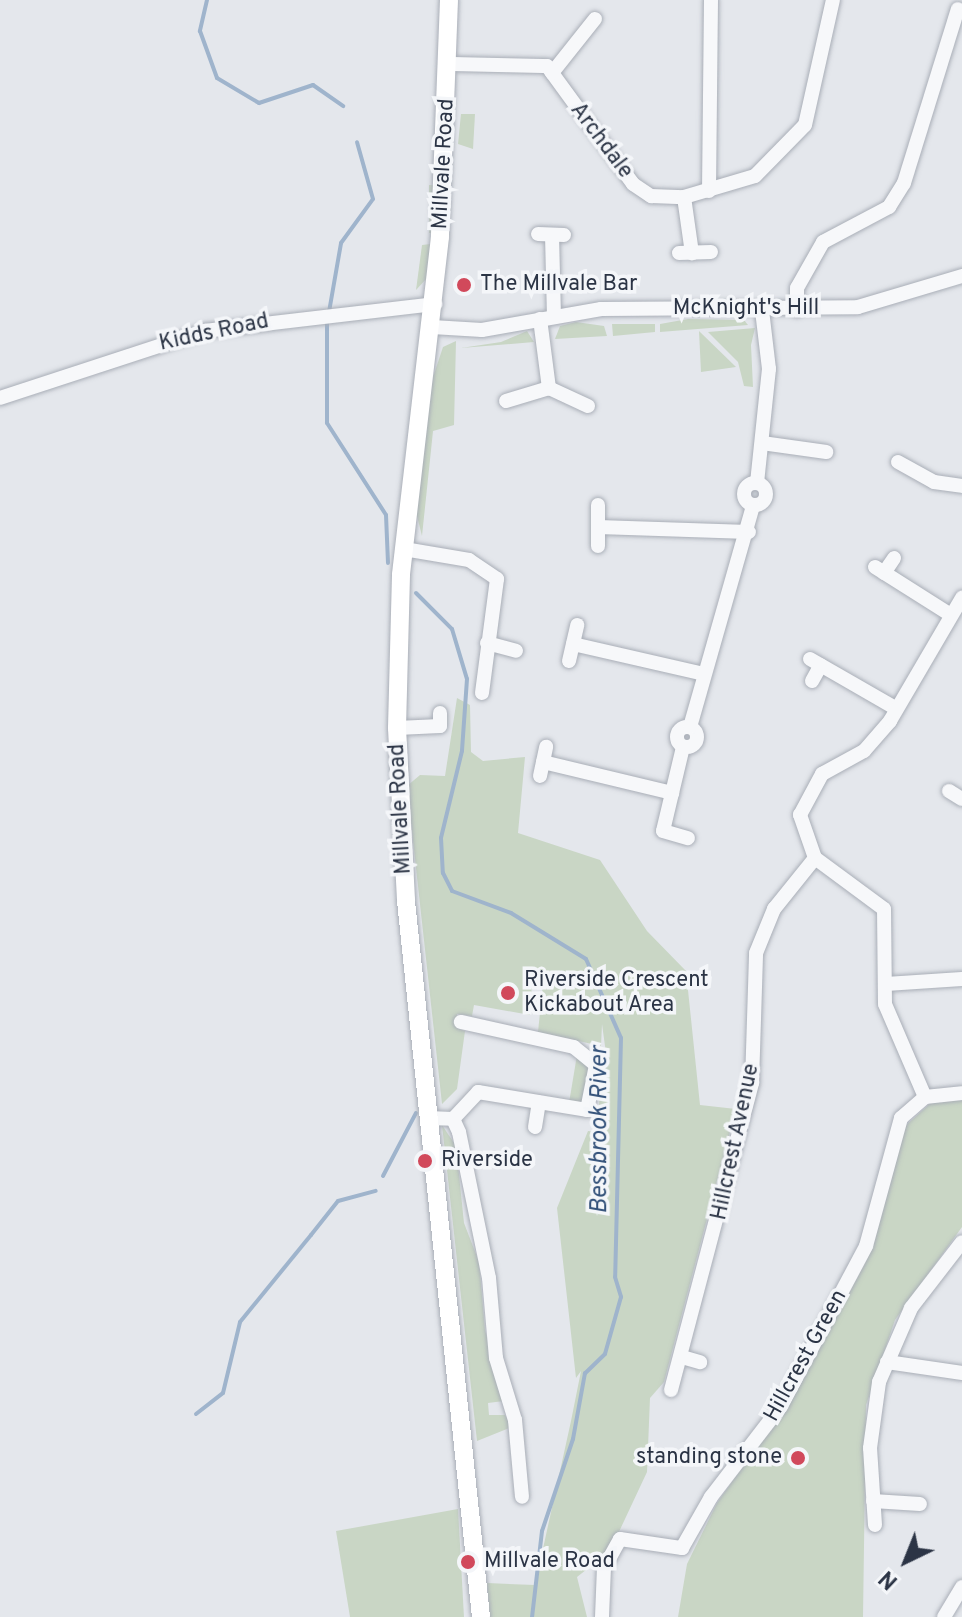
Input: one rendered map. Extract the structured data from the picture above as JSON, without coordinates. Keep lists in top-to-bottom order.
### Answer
{
  "streets": {
    "main road": ["Millvale Road"],
    "street": [
      "Archdale",
      "McKnight's Hill",
      "Kidds Road",
      "Hillcrest Avenue",
      "Hillcrest Green"
    ]
  },
  "crossings": [
    ["Millvale Road", "McKnight's Hill"],
    ["Millvale Road", "Kidds Road"]
  ],
  "water": ["Bessbrook River"],
  "places": [
    "The Millvale Bar",
    "Riverside Crescent Kickabout Area",
    "Riverside",
    "standing stone",
    "Millvale Road"
  ],
  "north": "bottom left"
}
